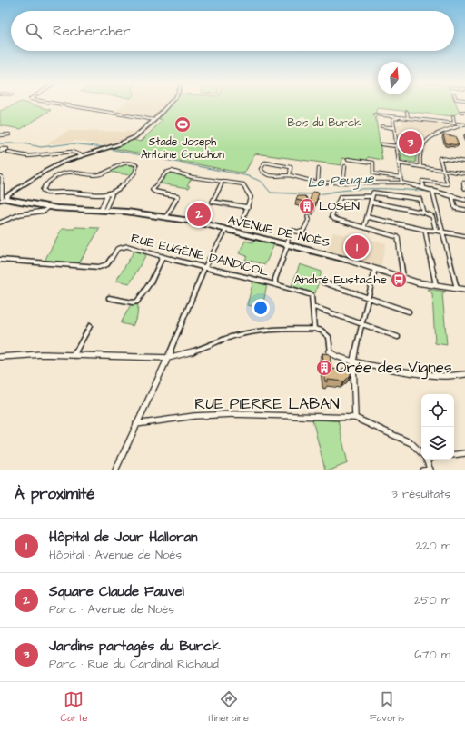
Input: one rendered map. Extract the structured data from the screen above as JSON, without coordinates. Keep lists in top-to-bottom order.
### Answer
{
  "streets": {
    "street": ["AVENUE DE NOÈS", "RUE EUGÈNE DANDICOL", "RUE PIERRE LABAN"]
  },
  "water": ["Le Peugue"],
  "parks": ["Bois du Burck"],
  "places": {
    "sports": ["Stade Joseph Antoine Cruchon"],
    "building": ["LOSËN", "Orée des Vignes"],
    "bus stop": ["André Eustache"]
  },
  "north": "top",
  "page": {
    "search": "Rechercher",
    "pins": ["3", "2", "1"],
    "heading": ["À proximité", "3 résultats"],
    "list": [
      {
        "mark": "1",
        "name": "Hôpital de Jour Halloran",
        "note": "Hôpital · Avenue de Noès",
        "value": "220 m"
      },
      {
        "mark": "2",
        "name": "Square Claude Fauvel",
        "note": "Parc · Avenue de Noès",
        "value": "250 m"
      },
      {
        "mark": "3",
        "name": "Jardins partagés du Burck",
        "note": "Parc · Rue du Cardinal Richaud",
        "value": "670 m"
      }
    ],
    "nav": ["Carte", "Itinéraire", "Favoris"]
  }
}
